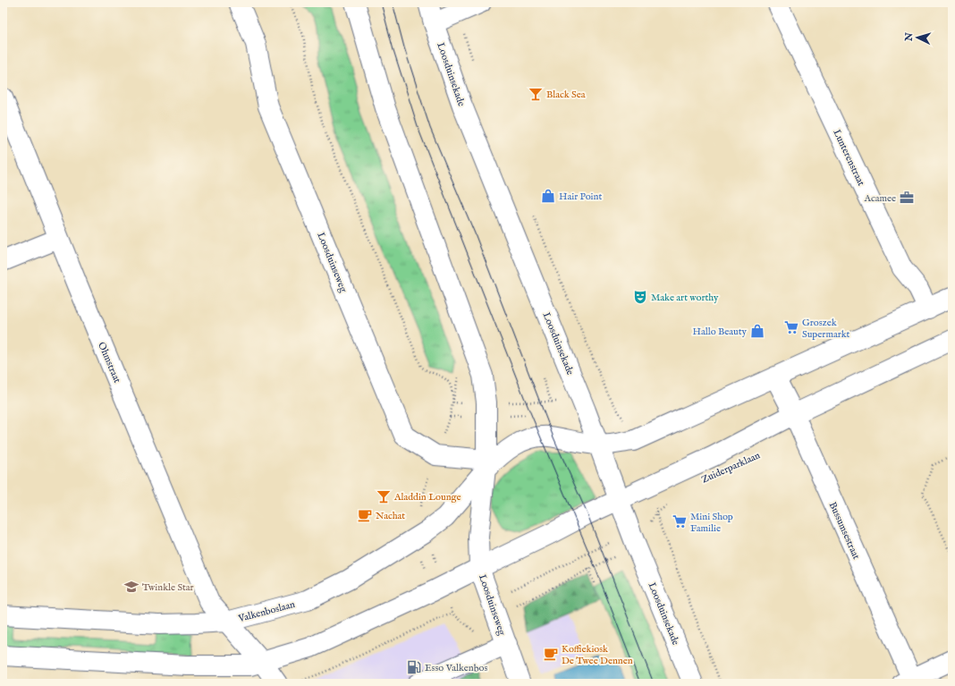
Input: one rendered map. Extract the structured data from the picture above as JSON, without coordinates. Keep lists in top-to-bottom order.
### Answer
{
  "streets": {
    "street": [
      "Loosduinsekade",
      "Lunterenstraat",
      "Loosduinseweg",
      "Ohmstraat",
      "Zuiderparklaan",
      "Bussumsestraat",
      "Valkenboslaan"
    ]
  },
  "crossings": [
    ["Loosduinsekade", "Zuiderparklaan"],
    ["Loosduinseweg", "Zuiderparklaan"],
    ["Loosduinseweg", "Valkenboslaan"],
    ["Ohmstraat", "Valkenboslaan"],
    ["Zuiderparklaan", "Bussumsestraat"]
  ],
  "places": {
    "bar": ["Black Sea", "Aladdin Lounge"],
    "shop": ["Hair Point", "Hallo Beauty"],
    "office": ["Acamee"],
    "theatre": ["Make art worthy"],
    "supermarket": ["Groszek Supermarkt", "Mini Shop Familie"],
    "cafe": ["Nachat", "Koffiekiosk De Twee Dennen"],
    "school or university": ["Twinkle Star"],
    "fuel station": ["Esso Valkenbos"]
  },
  "north": "left"
}
